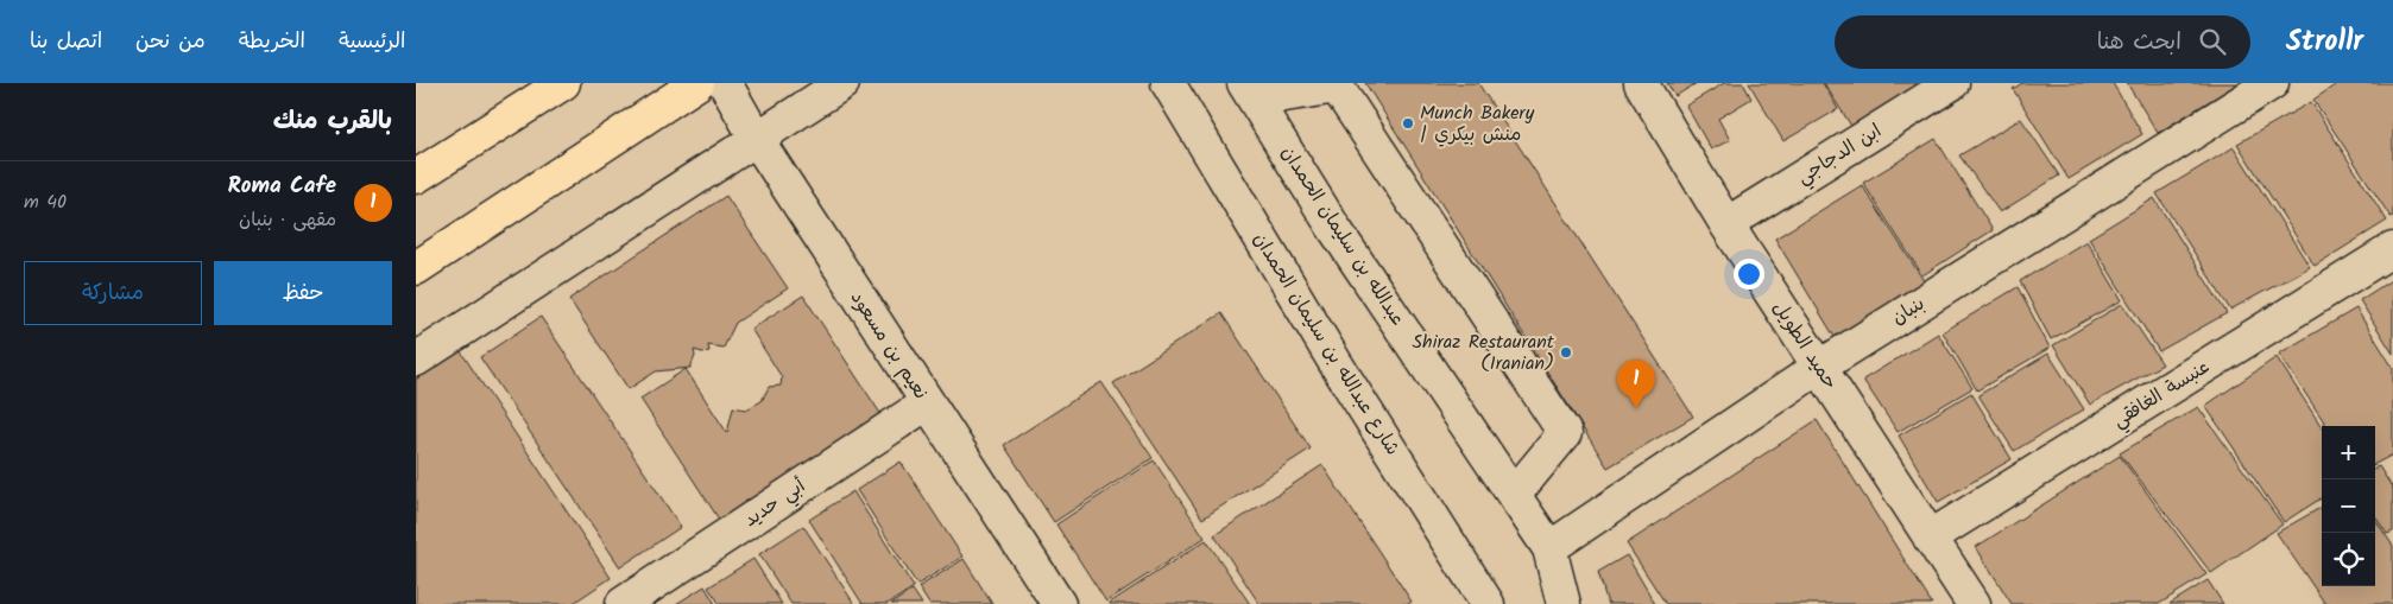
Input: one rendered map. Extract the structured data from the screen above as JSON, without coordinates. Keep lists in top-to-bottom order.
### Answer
{
  "streets": {
    "street": [
      "ابن الدجاجي",
      "عبدالله بن سليمان الحمدان",
      "بنبان",
      "شارع عبدالله بن سليمان الحمدان",
      "نعيم بن مسعود",
      "حميد الطويل",
      "عنبسة الغافقي",
      "أبي حديد"
    ]
  },
  "crossings": [
    ["ابن الدجاجي", "حميد الطويل"],
    ["عبدالله بن سليمان الحمدان", "بنبان"],
    ["بنبان", "حميد الطويل"],
    ["نعيم بن مسعود", "أبي حديد"],
    ["حميد الطويل", "عنبسة الغافقي"]
  ],
  "places": ["Munch Bakery | منش بيكري", "Shiraz Restaurant (Iranian)"],
  "page": {
    "header": "Strollr",
    "search": "ابحث هنا",
    "nav": [
      "الرئيسية",
      "الخريطة",
      "من نحن",
      "اتصل بنا"
    ],
    "heading": "بالقرب منك",
    "list": [
      {
        "mark": "1",
        "name": "Roma Cafe",
        "note": "مقهى · بنبان",
        "value": "40 m"
      }
    ],
    "buttons": ["حفظ", "مشاركة"],
    "pins": "1",
    "map_buttons": ["+", "−"]
  }
}
